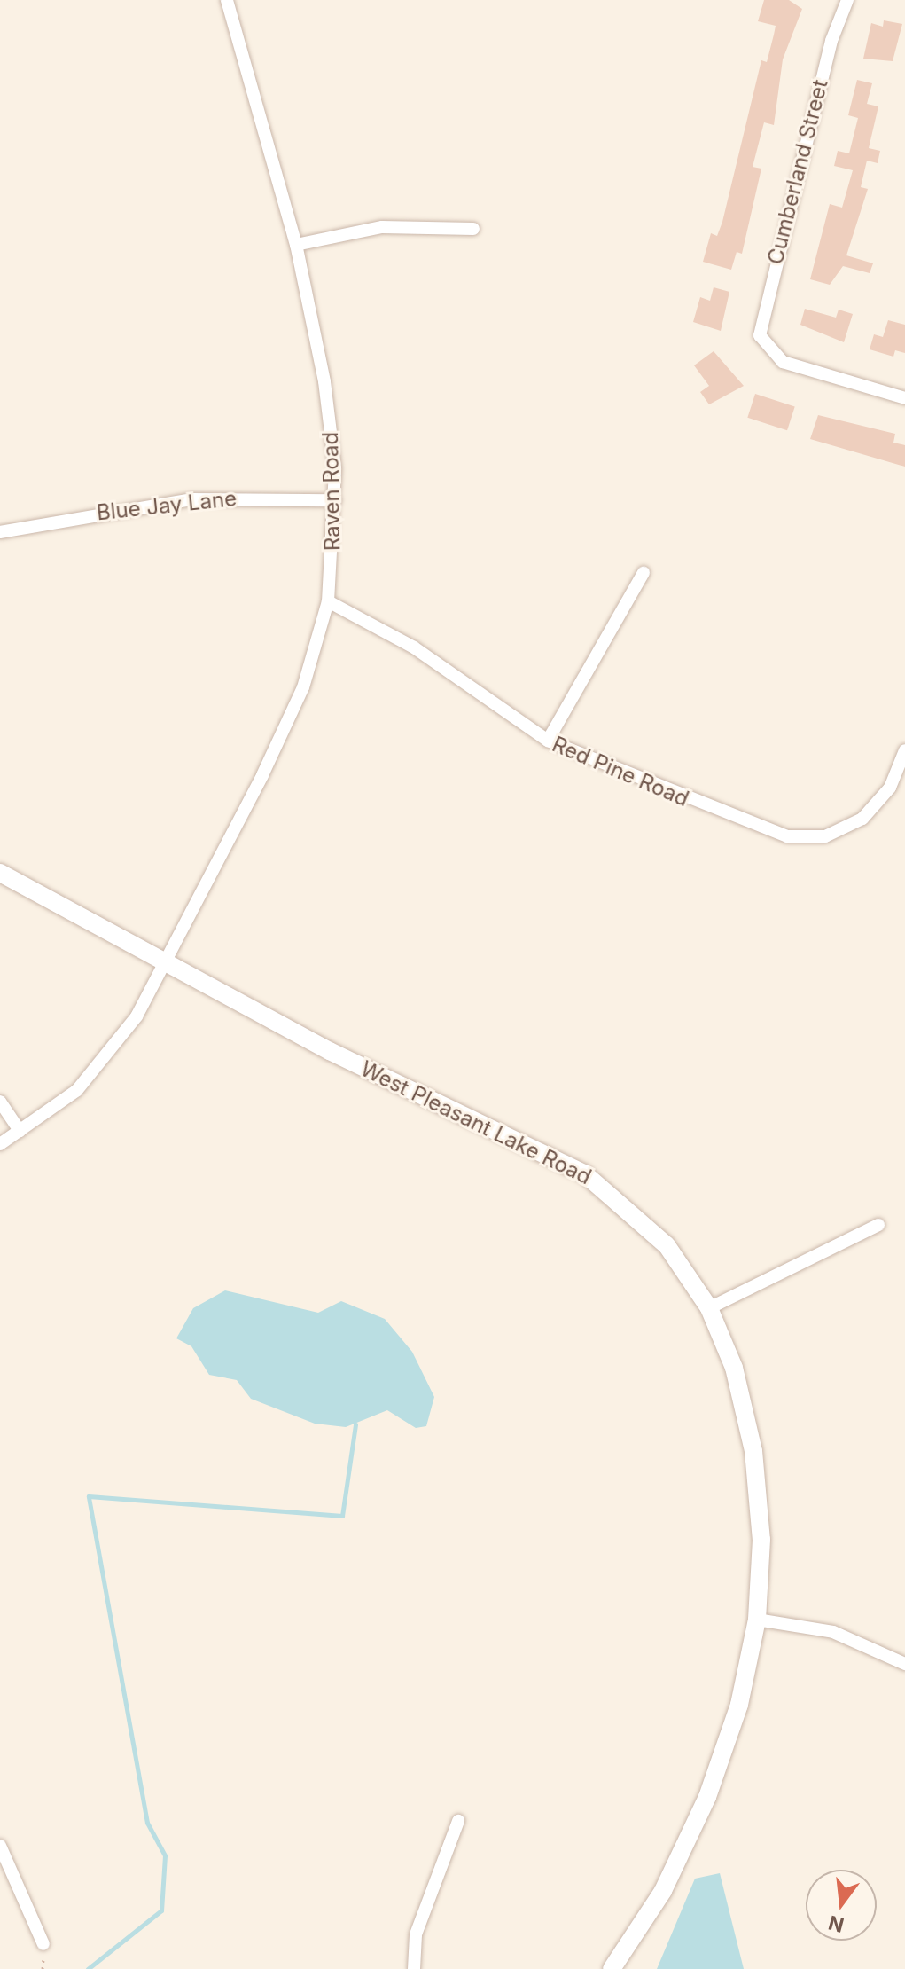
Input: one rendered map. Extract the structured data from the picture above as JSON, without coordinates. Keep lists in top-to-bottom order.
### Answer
{
  "streets": {
    "street": [
      "Cumberland Street",
      "Raven Road",
      "Blue Jay Lane",
      "Red Pine Road",
      "West Pleasant Lake Road"
    ]
  },
  "crossings": [
    ["Raven Road", "Blue Jay Lane"],
    ["Raven Road", "Red Pine Road"],
    ["Raven Road", "West Pleasant Lake Road"]
  ],
  "north": "bottom"
}
